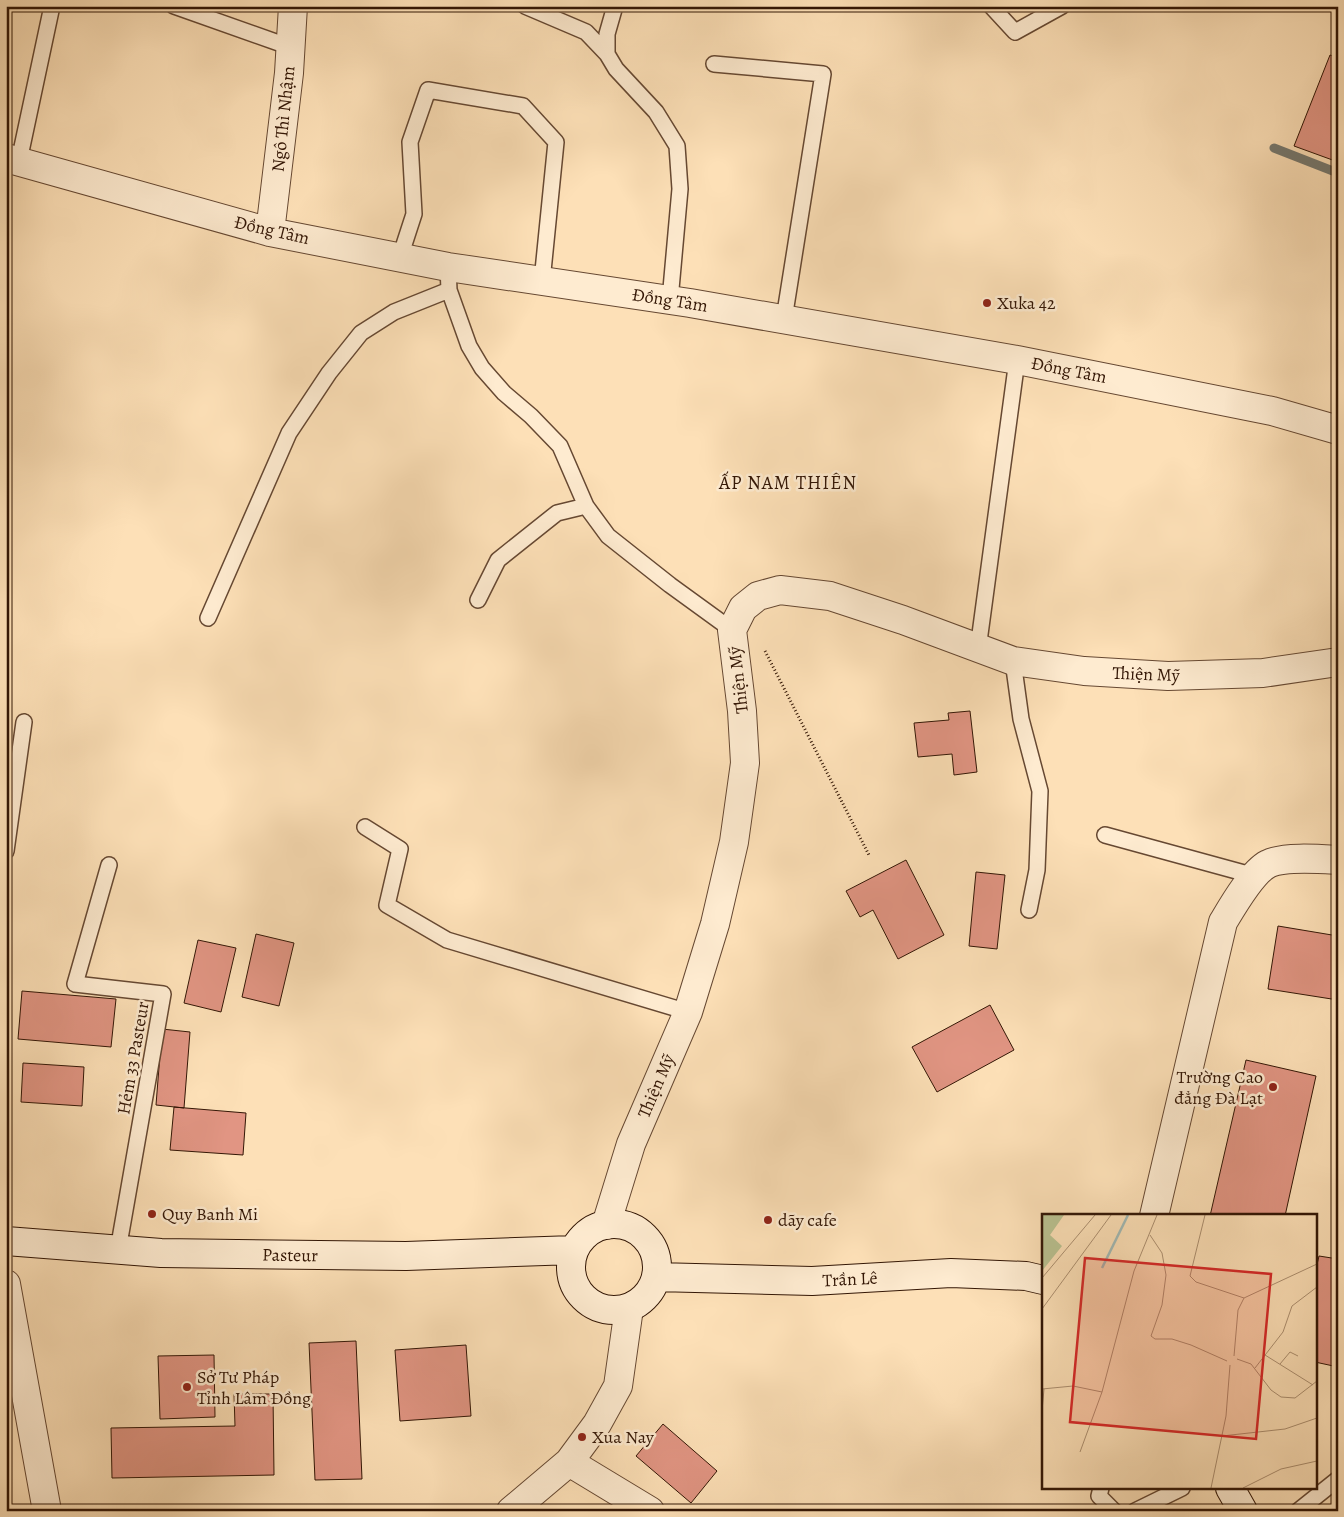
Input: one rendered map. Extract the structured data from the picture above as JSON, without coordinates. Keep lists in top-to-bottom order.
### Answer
{
  "streets": {
    "street": [
      "Ngô Thì Nhậm",
      "Đồng Tâm",
      "Thiện Mỹ",
      "Pasteur",
      "Trần Lê"
    ],
    "lane": ["Hẻm 33 Pasteur"]
  },
  "crossings": [
    ["Ngô Thì Nhậm", "Đồng Tâm"],
    ["Thiện Mỹ", "Pasteur"],
    ["Thiện Mỹ", "Trần Lê"],
    ["Hẻm 33 Pasteur", "Pasteur"],
    ["Pasteur", "Trần Lê"]
  ],
  "districts": ["ẤP NAM THIÊN"],
  "places": [
    "Xuka 42",
    "Trường Cao đẳng Đà Lạt",
    "Quy Banh Mi",
    "dãy cafe",
    "Sở Tư Pháp Tỉnh Lâm Đồng",
    "Xua Nay"
  ]
}
